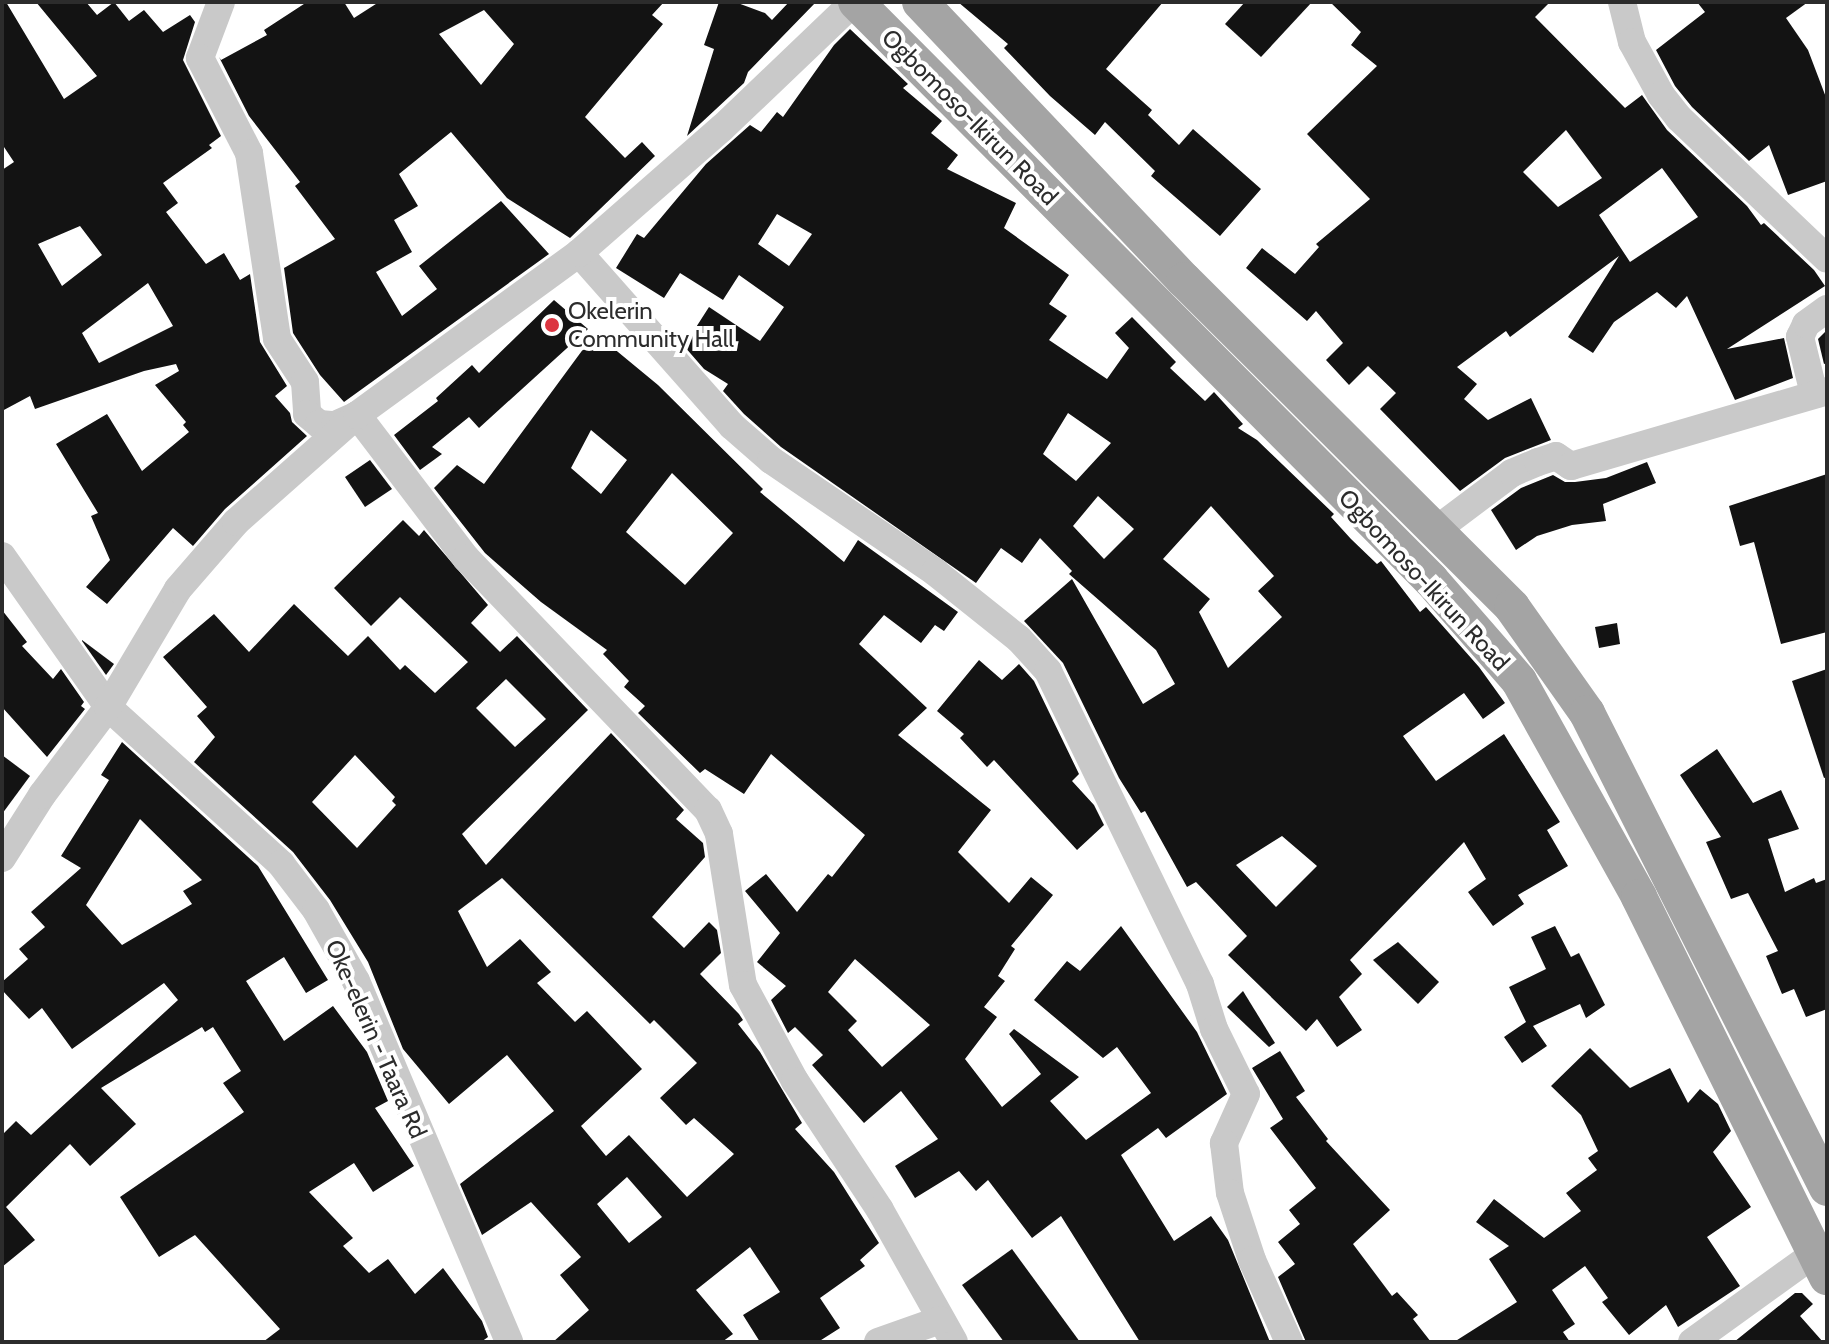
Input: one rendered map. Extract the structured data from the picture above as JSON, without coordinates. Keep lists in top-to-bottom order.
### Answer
{
  "streets": {
    "main road": ["Ogbomoso-Ikirun Road"],
    "street": ["Oke-elerin - Taara Rd"]
  },
  "places": ["Okelerin Community Hall"]
}
